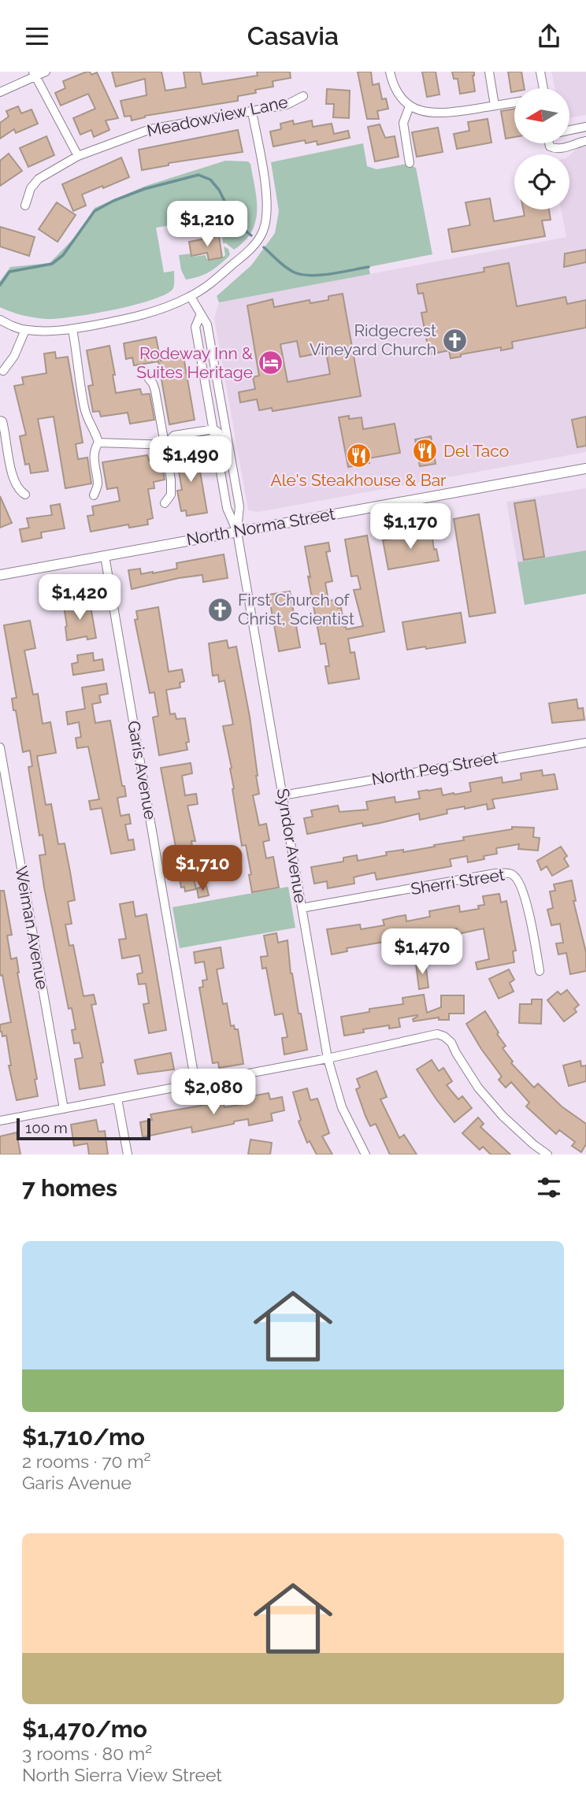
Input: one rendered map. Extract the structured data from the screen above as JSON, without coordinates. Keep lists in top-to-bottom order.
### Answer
{
  "streets": {
    "street": [
      "Meadowview Lane",
      "North Norma Street",
      "North Peg Street",
      "Garis Avenue",
      "Syndor Avenue",
      "Sherri Street",
      "Weiman Avenue"
    ]
  },
  "crossings": [
    ["North Norma Street", "Garis Avenue"],
    ["North Norma Street", "Syndor Avenue"],
    ["North Peg Street", "Syndor Avenue"],
    ["Syndor Avenue", "Sherri Street"]
  ],
  "places": {
    "church": ["Ridgecrest Vineyard Church", "First Church of Christ, Scientist"],
    "hotel": ["Rodeway Inn & Suites Heritage"],
    "restaurant": ["Del Taco", "Ale's Steakhouse & Bar"]
  },
  "scale_bar": "100 m",
  "north": "left",
  "page": {
    "header": "Casavia",
    "price": [
      "$1,210",
      "$1,490",
      "$1,170",
      "$1,420",
      "$1,710",
      "$1,470",
      "$2,080"
    ],
    "scale": "100 m",
    "heading": "7 homes",
    "list": [
      {
        "name": "$1,710/mo",
        "note": "2 rooms · 70 m² · Garis Avenue"
      },
      {
        "name": "$1,470/mo",
        "note": "3 rooms · 80 m² · North Sierra View Street"
      }
    ]
  }
}
